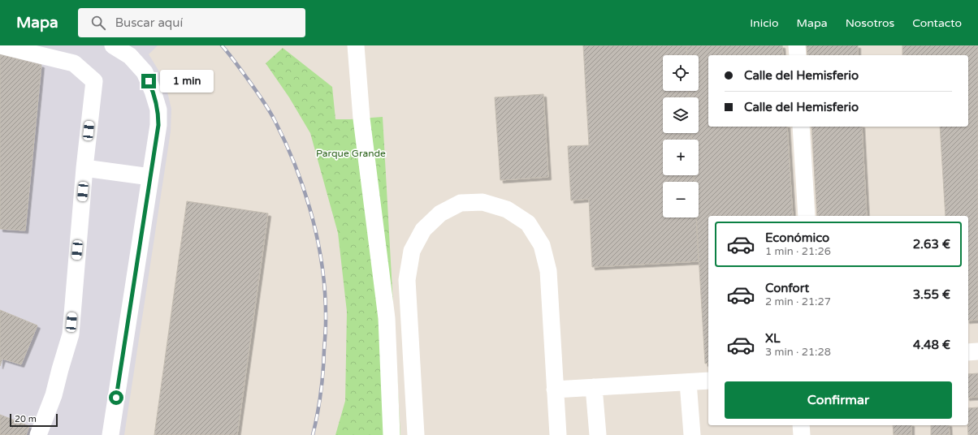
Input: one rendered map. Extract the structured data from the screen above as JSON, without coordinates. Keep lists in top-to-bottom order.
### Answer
{
  "parks": ["Parque Grande"],
  "scale_bar": "20 m",
  "page": {
    "header": "Mapa",
    "search": "Buscar aquí",
    "nav": [
      "Inicio",
      "Mapa",
      "Nosotros",
      "Contacto"
    ],
    "map_buttons": ["+", "−"],
    "banner": ["Calle del Hemisferio", "Calle del Hemisferio"],
    "bubble": "1 min",
    "list": [
      {
        "name": "Económico",
        "note": "1 min · 21:26",
        "value": "2.63 €"
      },
      {
        "name": "Confort",
        "note": "2 min · 21:27",
        "value": "3.55 €"
      },
      {
        "name": "XL",
        "note": "3 min · 21:28",
        "value": "4.48 €"
      }
    ],
    "buttons": "Confirmar",
    "scale": "20 m"
  }
}
